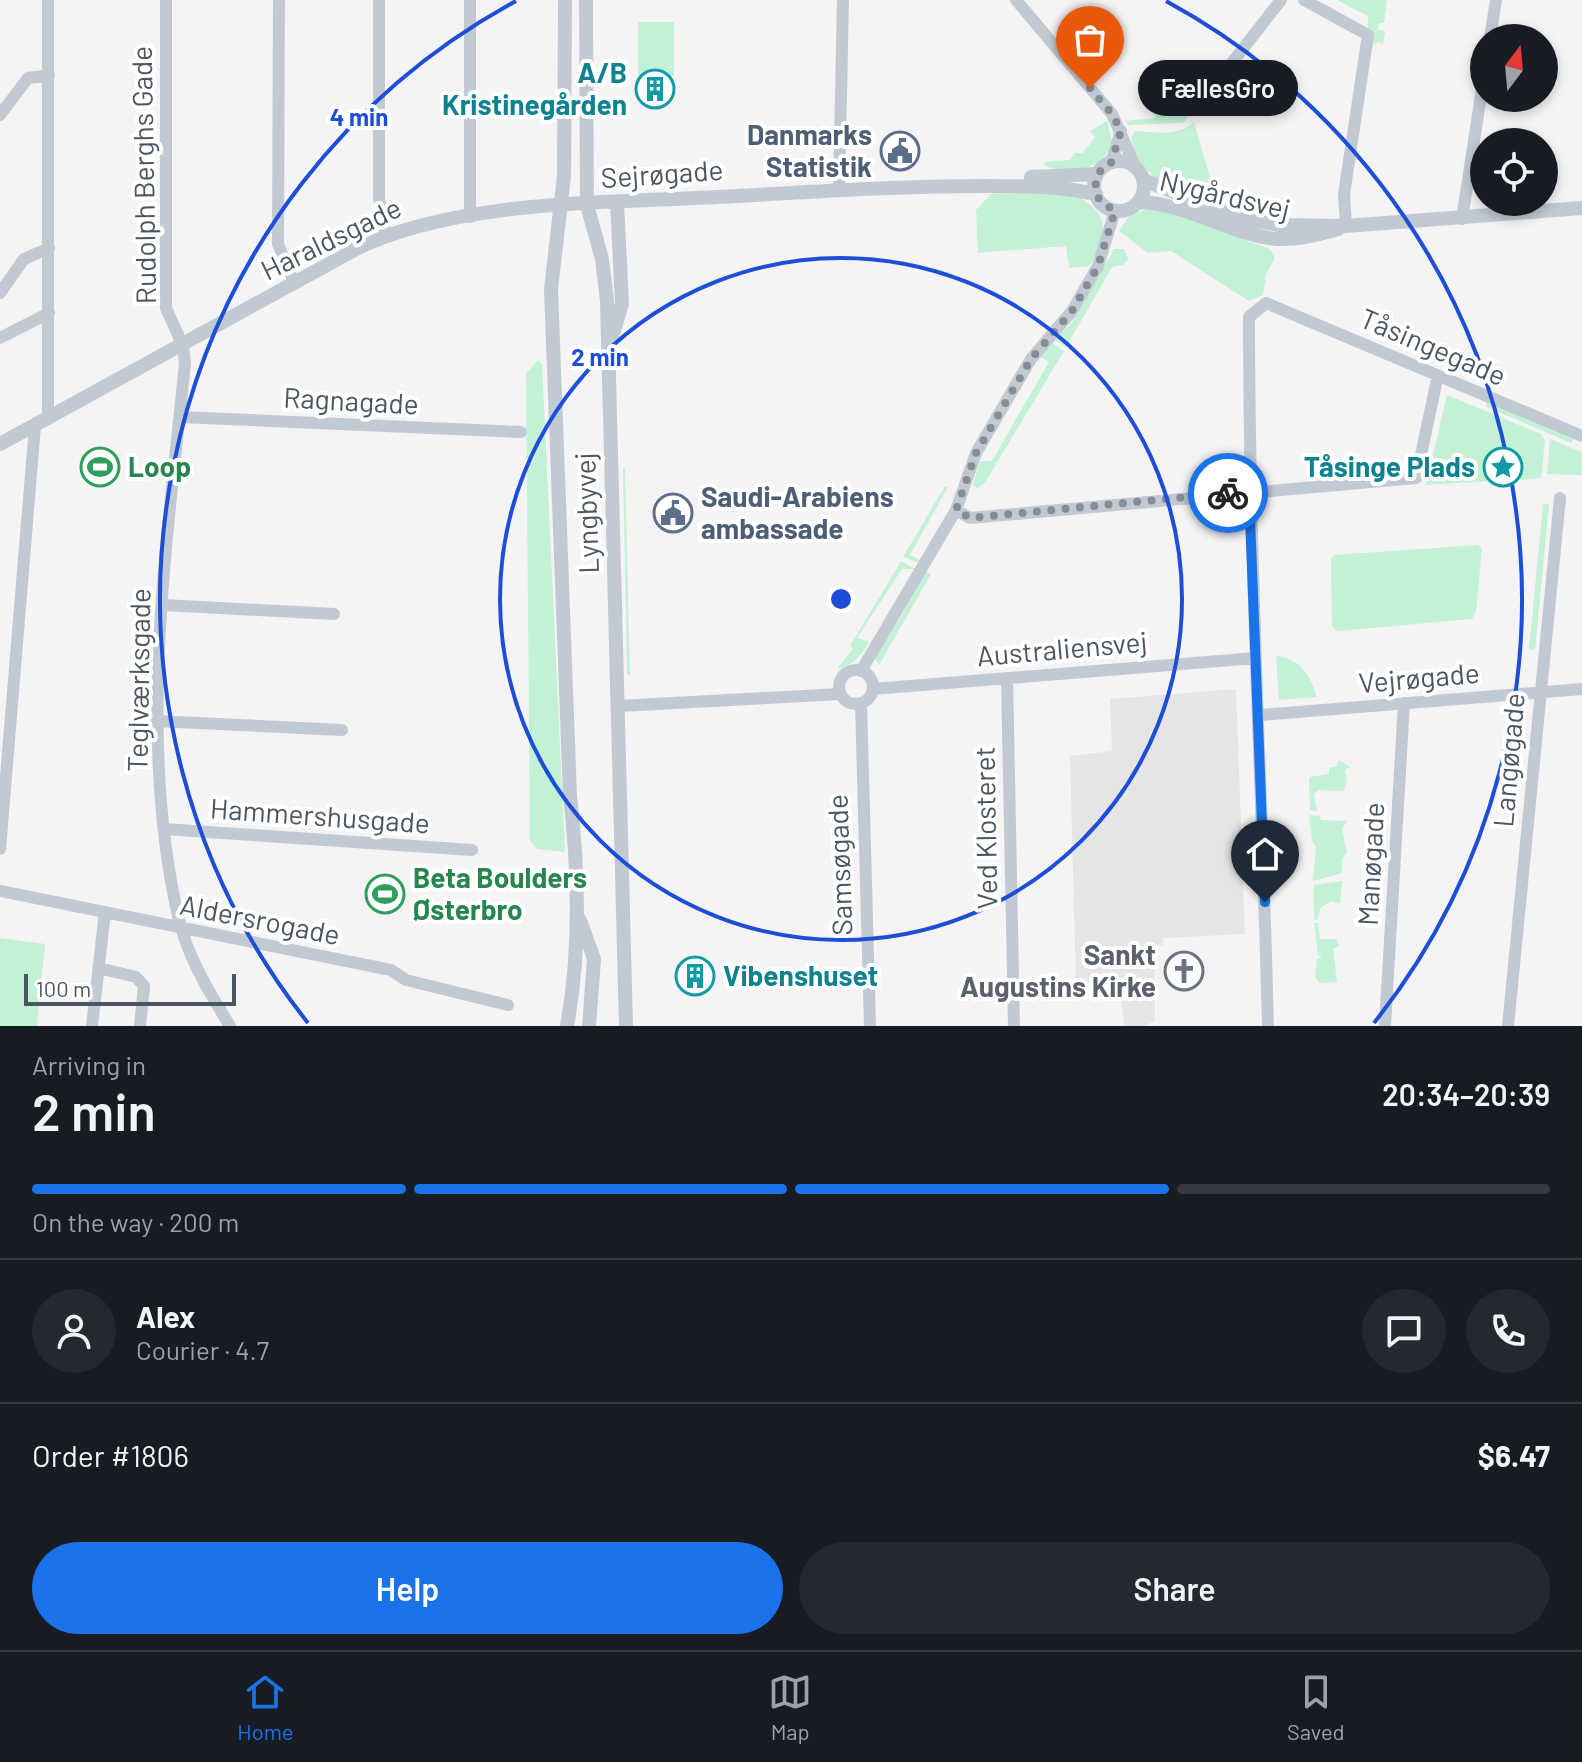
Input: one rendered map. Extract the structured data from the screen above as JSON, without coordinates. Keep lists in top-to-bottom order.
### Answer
{
  "streets": {
    "street": [
      "Sejrøgade",
      "Rudolph Berghs Gade",
      "Nygårdsvej",
      "Haraldsgade",
      "Tåsingegade",
      "Ragnagade",
      "Lyngbyvej",
      "Australiensvej",
      "Vejrøgade",
      "Teglværksgade",
      "Langøgade",
      "Hammershusgade",
      "Ved Klosteret",
      "Manøgade",
      "Samsøgade",
      "Aldersrogade"
    ]
  },
  "crossings": [
    ["Sejrøgade", "Nygårdsvej"],
    ["Sejrøgade", "Haraldsgade"],
    ["Sejrøgade", "Lyngbyvej"],
    ["Rudolph Berghs Gade", "Haraldsgade"],
    ["Haraldsgade", "Lyngbyvej"],
    ["Ragnagade", "Teglværksgade"],
    ["Australiensvej", "Ved Klosteret"],
    ["Australiensvej", "Samsøgade"],
    ["Vejrøgade", "Langøgade"],
    ["Vejrøgade", "Manøgade"],
    ["Teglværksgade", "Hammershusgade"],
    ["Teglværksgade", "Aldersrogade"]
  ],
  "places": {
    "other": ["FællesGro"],
    "building": ["A/B Kristinegården", "Vibenshuset"],
    "public building": ["Danmarks Statistik", "Saudi-Arabiens ambassade"],
    "sports": ["Loop", "Beta Boulders Østerbro"],
    "place": ["Tåsinge Plads"],
    "church": ["Sankt Augustins Kirke"]
  },
  "scale_bar": "100 m",
  "north": "top",
  "page": {
    "bubble": "FællesGro",
    "scale": "100 m",
    "heading": ["2 min", "Arriving in", "20:34–20:39"],
    "panel": [
      "Alex",
      "Courier · 4.7",
      "Order #1806",
      "$6.47"
    ],
    "bar": "On the way · 200 m",
    "buttons": ["Help", "Share"],
    "tabs": ["Home", "Map", "Saved"]
  },
  "rings": ["4 min", "2 min"]
}
